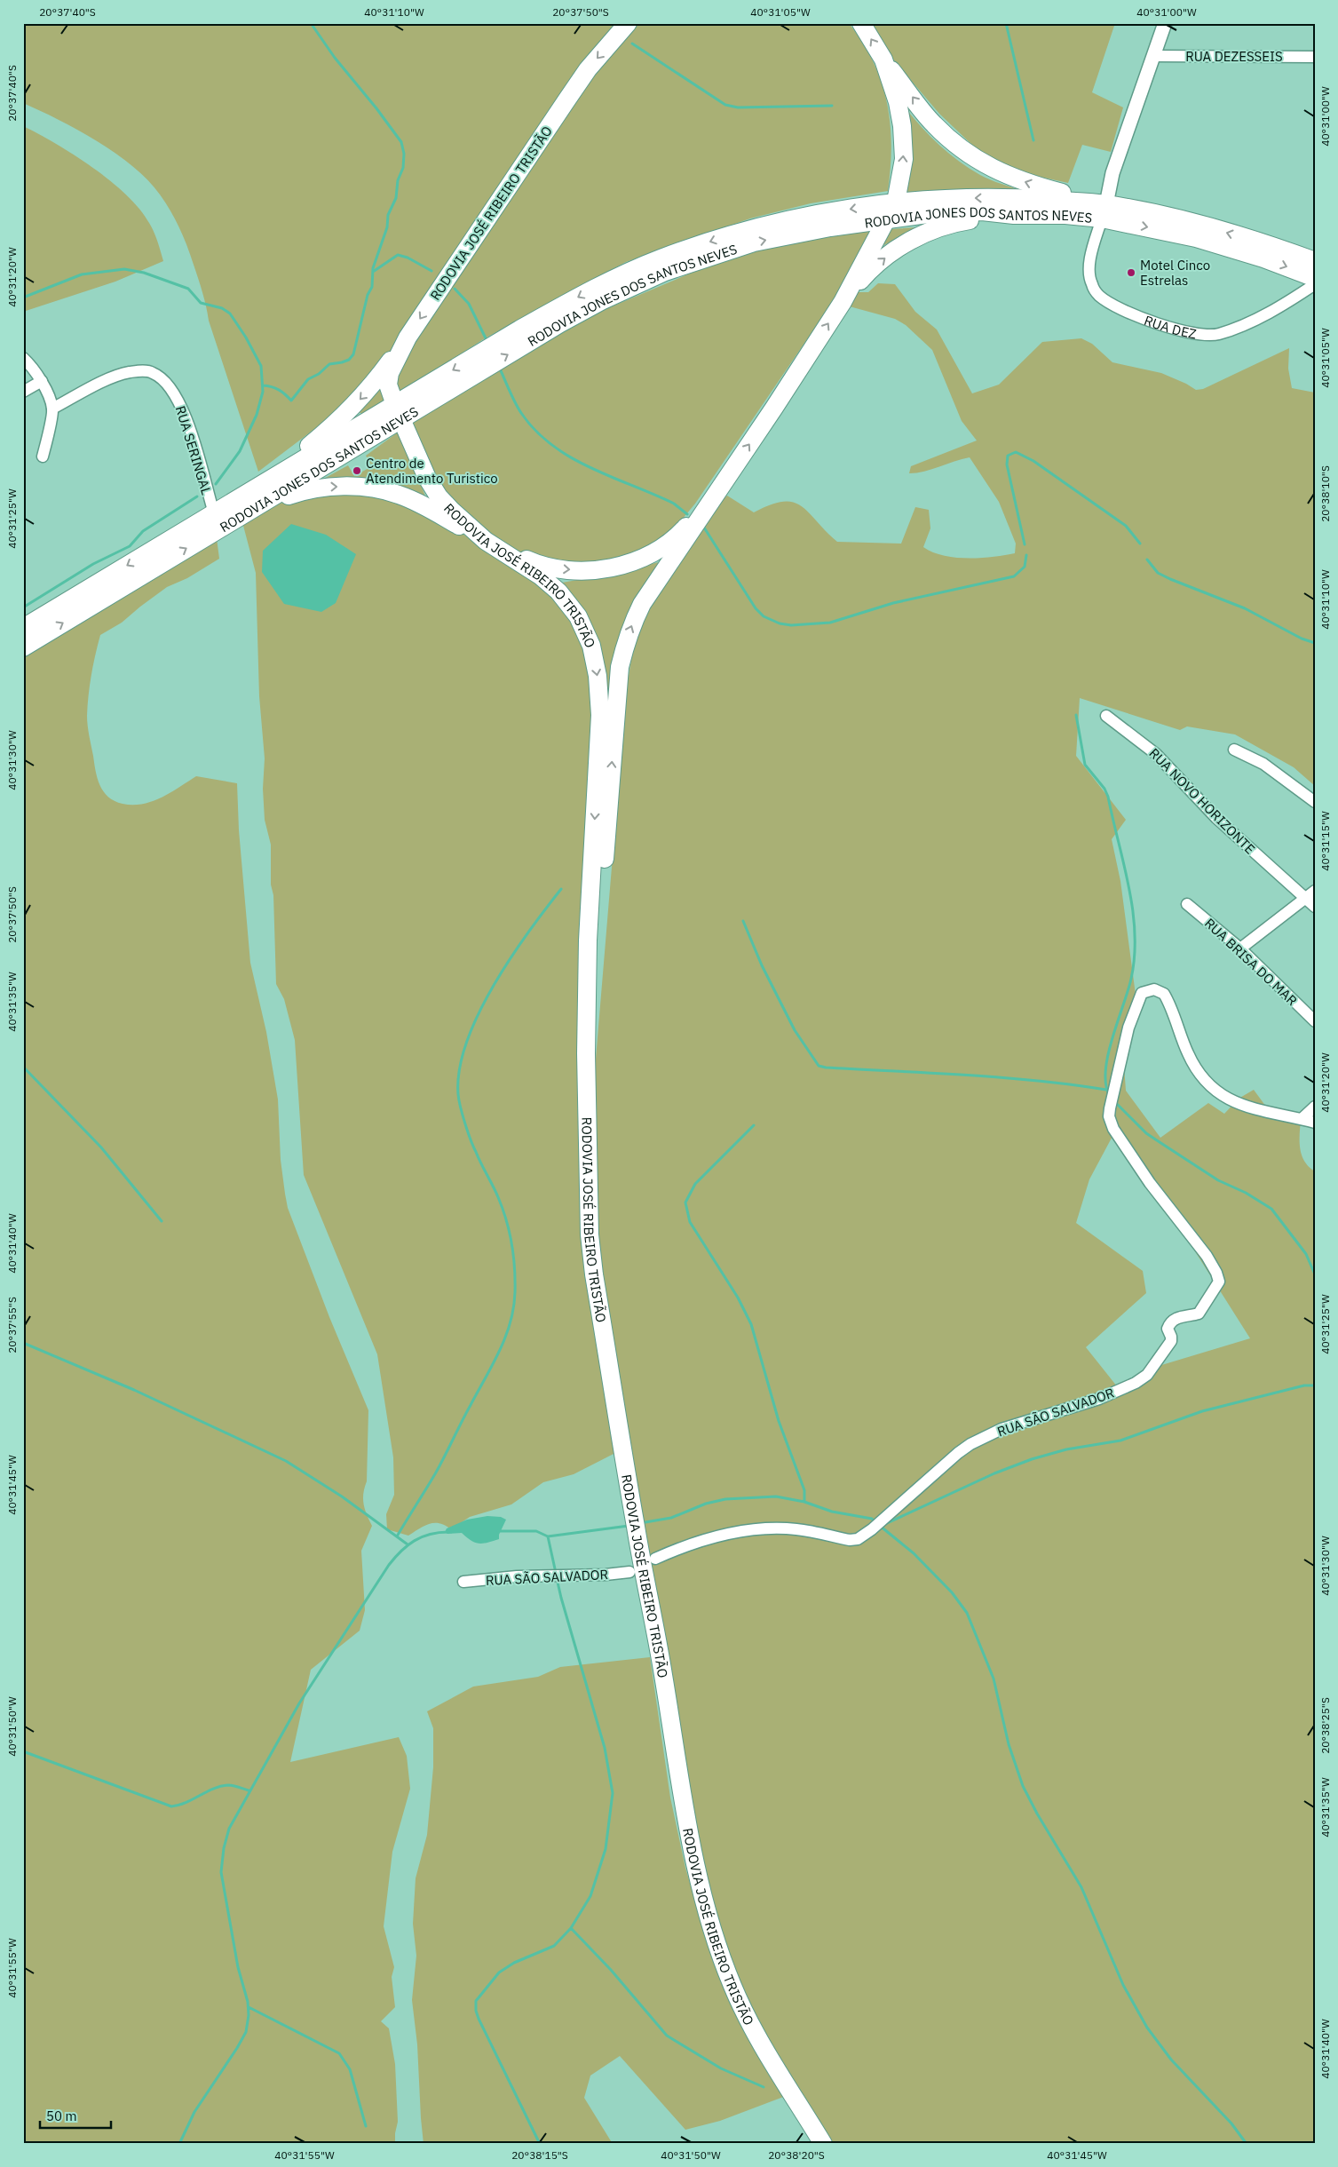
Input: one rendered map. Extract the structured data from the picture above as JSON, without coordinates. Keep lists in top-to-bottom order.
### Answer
{
  "streets": {
    "main road": ["RODOVIA JOSÉ RIBEIRO TRISTÃO", "RODOVIA JONES DOS SANTOS NEVES"],
    "street": [
      "RUA DEZESSEIS",
      "RUA DEZ",
      "RUA SERINGAL",
      "RUA NOVO HORIZONTE",
      "RUA BRISA DO MAR",
      "RUA SÃO SALVADOR"
    ]
  },
  "crossings": [
    ["RUA DEZESSEIS", "RUA DEZ"],
    ["RODOVIA JOSÉ RIBEIRO TRISTÃO", "RODOVIA JONES DOS SANTOS NEVES"],
    ["RODOVIA JONES DOS SANTOS NEVES", "RUA DEZ"],
    ["RODOVIA JONES DOS SANTOS NEVES", "RUA SERINGAL"]
  ],
  "places": ["Motel Cinco Estrelas", "Centro de Atendimento Turistico"],
  "scale_bar": "50 m",
  "coordinates": [
    "20°37'40\"S",
    "40°31'10\"W",
    "20°37'50\"S",
    "40°31'05\"W",
    "40°31'00\"W",
    "40°31'20\"W",
    "20°38'10\"S",
    "40°31'25\"W",
    "40°31'30\"W",
    "40°31'15\"W",
    "40°31'35\"W",
    "40°31'40\"W",
    "20°37'55\"S",
    "40°31'45\"W",
    "20°38'25\"S",
    "40°31'50\"W",
    "40°31'55\"W",
    "20°38'15\"S",
    "20°38'20\"S"
  ]
}
